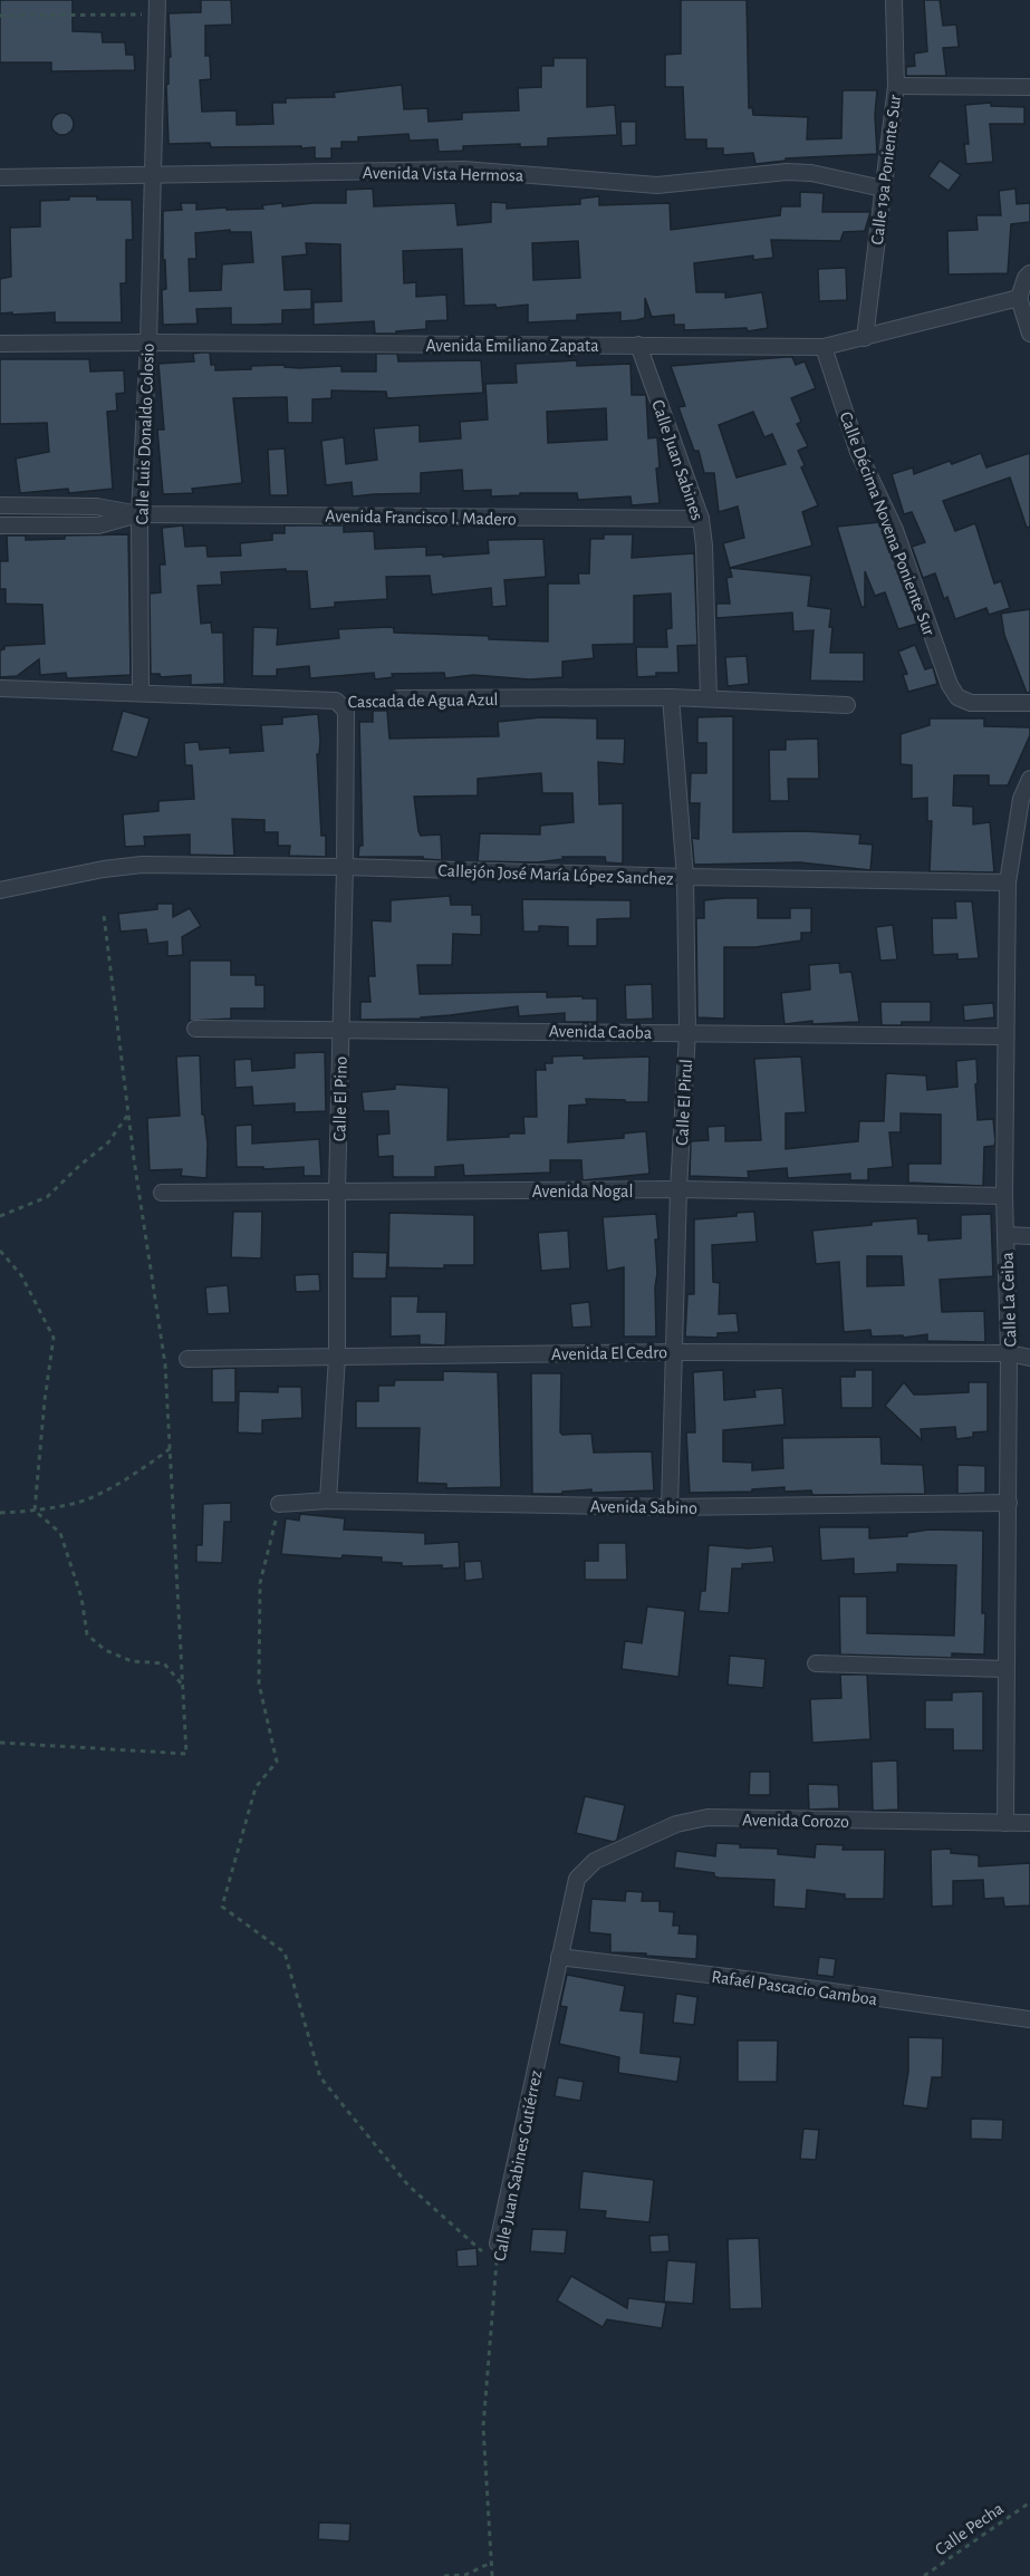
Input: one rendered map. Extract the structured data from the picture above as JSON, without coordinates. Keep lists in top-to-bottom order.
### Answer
{
  "streets": {
    "street": [
      "Calle 19a Poniente Sur",
      "Avenida Vista Hermosa",
      "Avenida Emiliano Zapata",
      "Calle Luis Donaldo Colosio",
      "Calle Juan Sabines",
      "Avenida Francisco I. Madero",
      "Calle Décima Novena Poniente Sur",
      "Cascada de Agua Azul",
      "Callejón José María López Sanchez",
      "Avenida Caoba",
      "Calle El Pino",
      "Calle El Pirul",
      "Avenida Nogal",
      "Calle La Ceiba",
      "Avenida El Cedro",
      "Avenida Sabino",
      "Avenida Corozo",
      "Rafaél Pascacio Gamboa",
      "Calle Juan Sabines Gutiérrez"
    ],
    "path": ["Calle Pecha"]
  },
  "crossings": [
    ["Calle 19a Poniente Sur", "Avenida Vista Hermosa"],
    ["Calle 19a Poniente Sur", "Avenida Emiliano Zapata"],
    ["Avenida Vista Hermosa", "Calle Luis Donaldo Colosio"],
    ["Avenida Emiliano Zapata", "Calle Luis Donaldo Colosio"],
    ["Avenida Emiliano Zapata", "Calle Juan Sabines"],
    ["Avenida Emiliano Zapata", "Calle Décima Novena Poniente Sur"],
    ["Calle Luis Donaldo Colosio", "Avenida Francisco I. Madero"],
    ["Calle Luis Donaldo Colosio", "Cascada de Agua Azul"],
    ["Calle Juan Sabines", "Avenida Francisco I. Madero"],
    ["Calle Juan Sabines", "Cascada de Agua Azul"],
    ["Cascada de Agua Azul", "Calle El Pino"],
    ["Cascada de Agua Azul", "Calle El Pirul"],
    ["Callejón José María López Sanchez", "Calle El Pino"],
    ["Callejón José María López Sanchez", "Calle El Pirul"],
    ["Callejón José María López Sanchez", "Calle La Ceiba"],
    ["Avenida Caoba", "Calle El Pino"],
    ["Avenida Caoba", "Calle El Pirul"],
    ["Avenida Caoba", "Calle La Ceiba"],
    ["Calle El Pino", "Avenida Nogal"],
    ["Calle El Pino", "Avenida El Cedro"],
    ["Calle El Pino", "Avenida Sabino"],
    ["Calle El Pirul", "Avenida Nogal"],
    ["Calle El Pirul", "Avenida El Cedro"],
    ["Calle El Pirul", "Avenida Sabino"],
    ["Avenida Nogal", "Calle La Ceiba"],
    ["Calle La Ceiba", "Avenida El Cedro"],
    ["Calle La Ceiba", "Avenida Sabino"],
    ["Calle La Ceiba", "Avenida Corozo"],
    ["Avenida Corozo", "Calle Juan Sabines Gutiérrez"],
    ["Rafaél Pascacio Gamboa", "Calle Juan Sabines Gutiérrez"]
  ]
}
